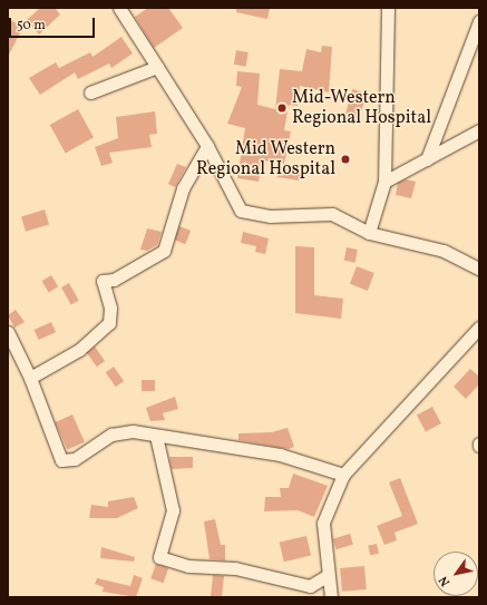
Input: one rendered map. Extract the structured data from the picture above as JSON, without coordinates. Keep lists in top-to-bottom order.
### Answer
{
  "places": ["Mid-Western Regional Hospital", "Mid Western Regional Hospital"],
  "scale_bar": "50 m",
  "north": "bottom left"
}
